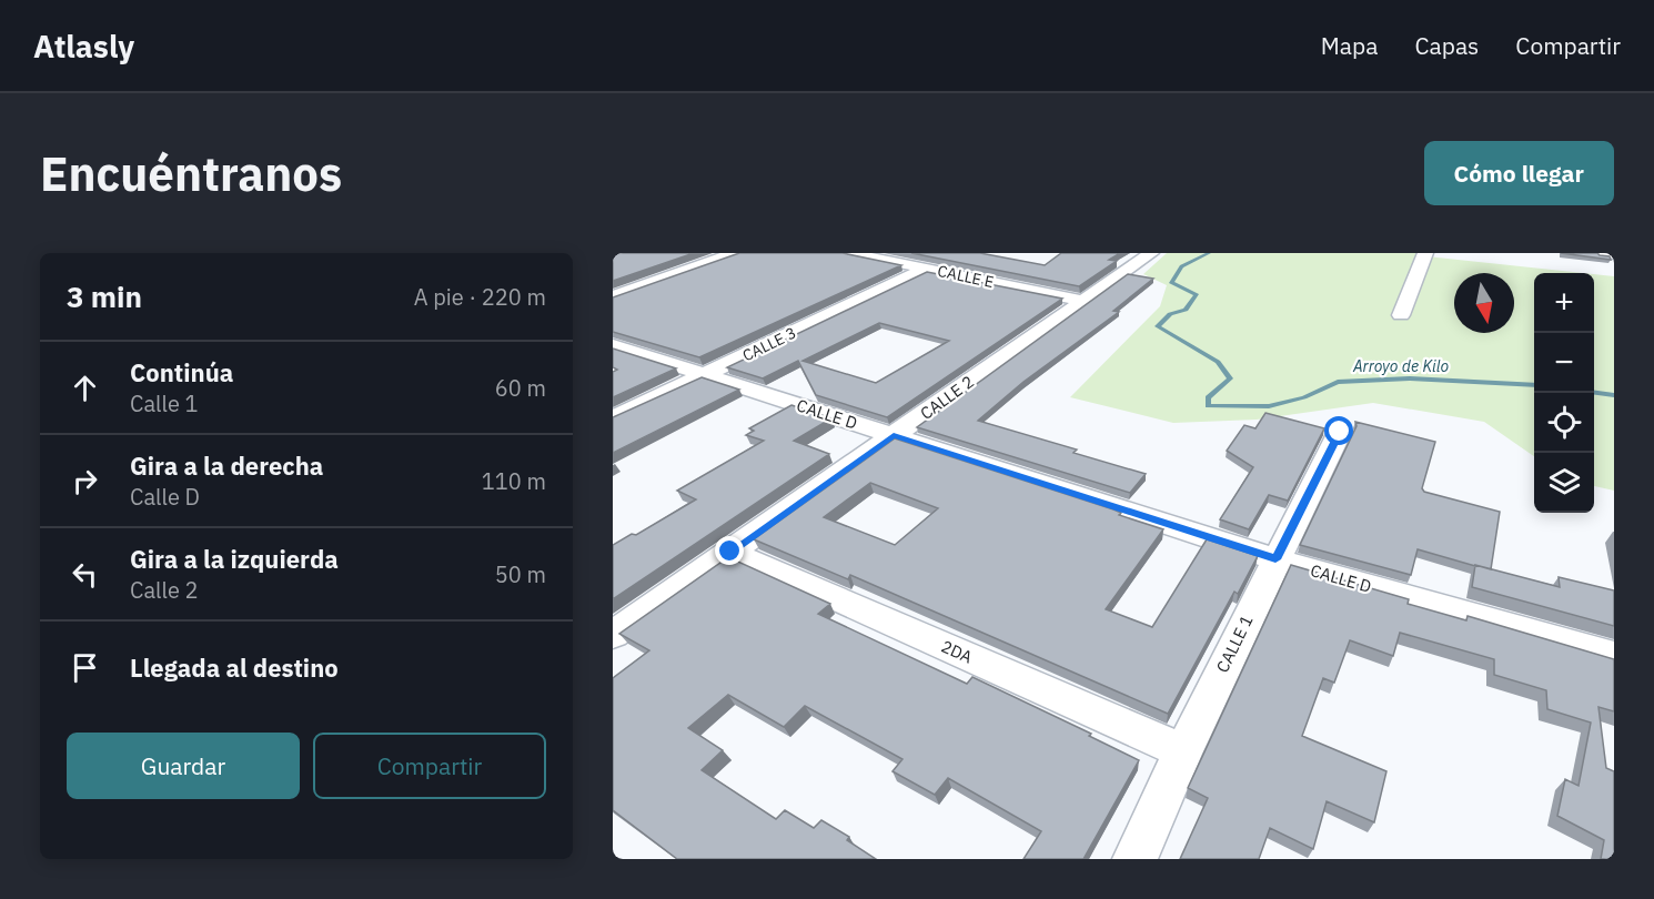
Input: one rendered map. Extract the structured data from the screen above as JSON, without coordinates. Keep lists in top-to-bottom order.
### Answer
{
  "streets": {
    "street": [
      "CALLE E",
      "CALLE 3",
      "CALLE 2",
      "CALLE D",
      "CALLE 1",
      "2DA"
    ]
  },
  "crossings": [
    ["CALLE E", "CALLE 3"],
    ["CALLE E", "CALLE 2"],
    ["CALLE 3", "CALLE D"],
    ["CALLE 2", "CALLE D"],
    ["CALLE 2", "2DA"],
    ["CALLE D", "CALLE 1"],
    ["CALLE 1", "2DA"]
  ],
  "water": ["Arroyo de Kilo"],
  "north": "bottom",
  "page": {
    "header": "Atlasly",
    "nav": ["Mapa", "Capas", "Compartir"],
    "buttons": [
      "Cómo llegar",
      ["Guardar", "Compartir"]
    ],
    "title": "Encuéntranos",
    "heading": ["3 min", "A pie · 220 m"],
    "map_buttons": ["+", "−"],
    "list": [
      ["Continúa", "Calle 1", "60 m"],
      ["Gira a la derecha", "Calle D", "110 m"],
      ["Gira a la izquierda", "Calle 2", "50 m"],
      "Llegada al destino"
    ]
  }
}
